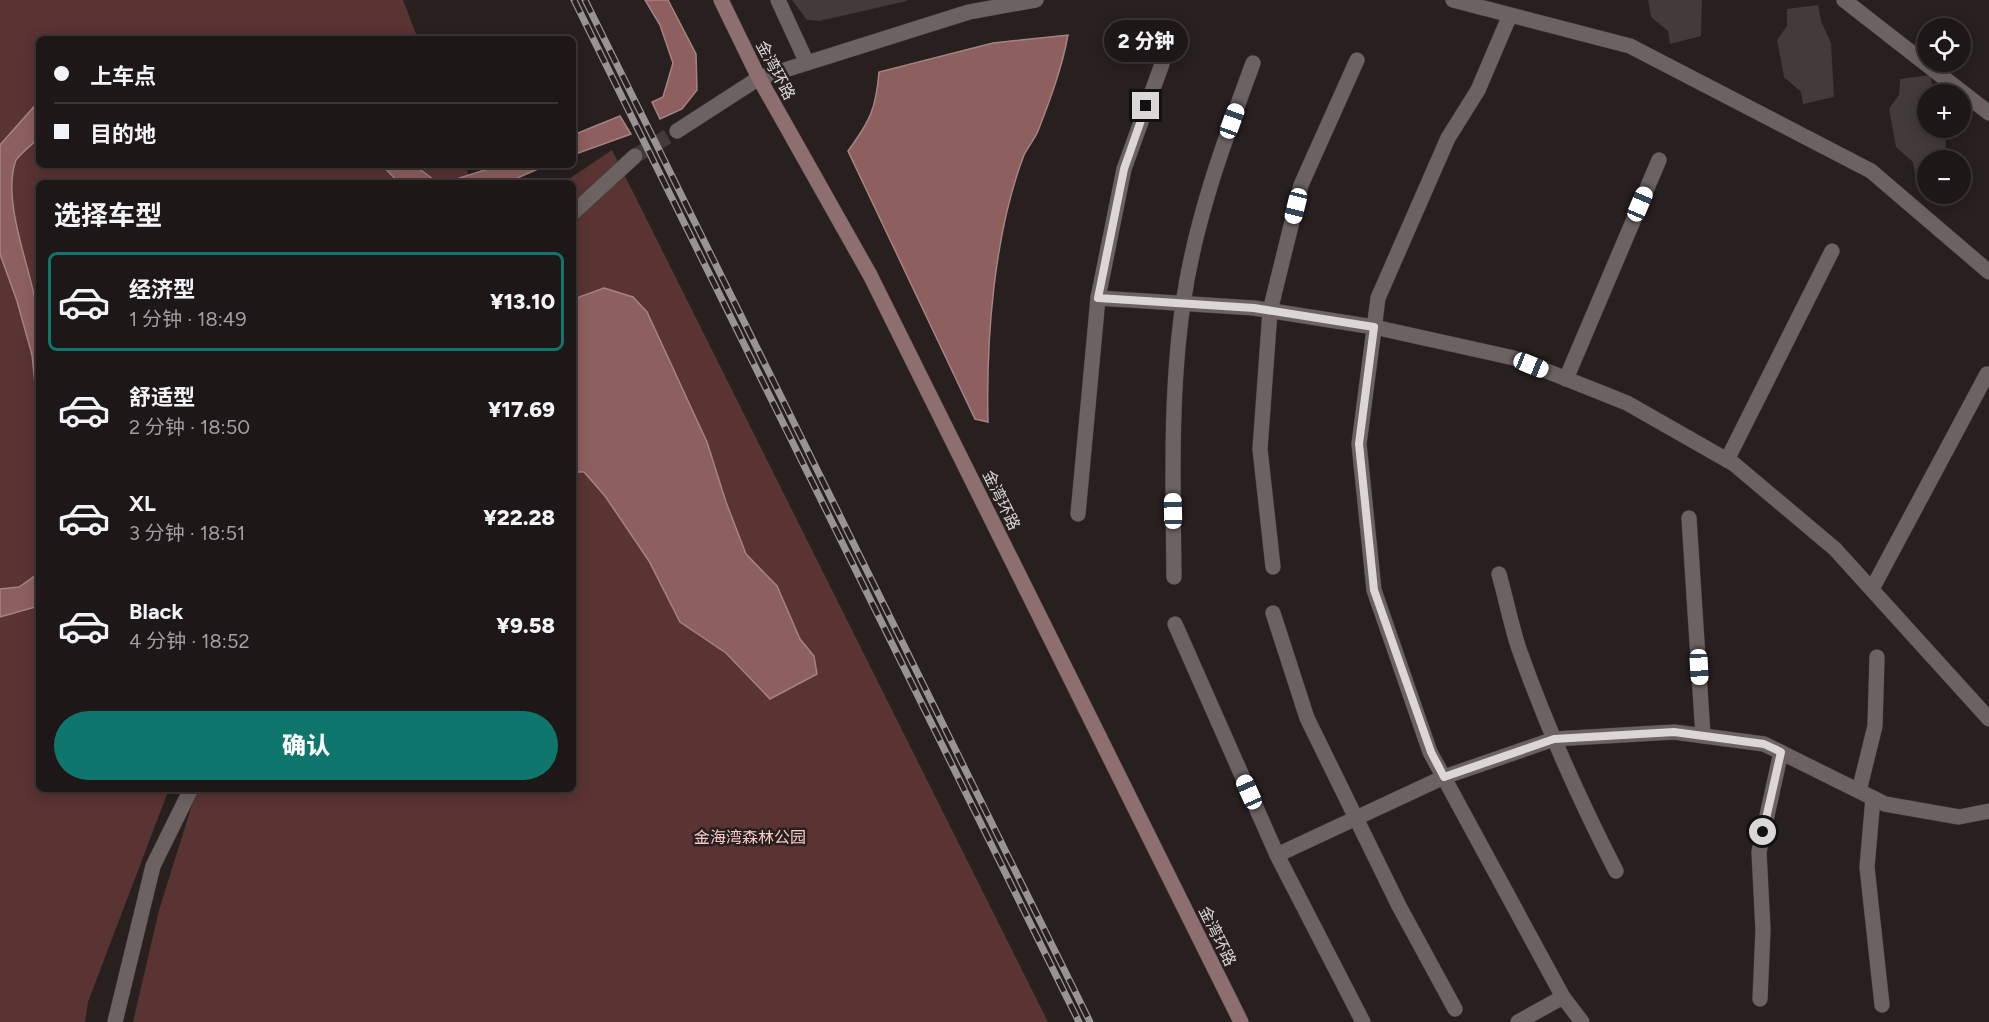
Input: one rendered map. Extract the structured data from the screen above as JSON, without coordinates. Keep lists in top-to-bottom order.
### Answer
{
  "streets": {
    "main road": ["金湾环路"]
  },
  "parks": ["金海湾森林公园"],
  "page": {
    "map_buttons": ["+", "−"],
    "bubble": "2 分钟",
    "banner": ["上车点", "目的地"],
    "heading": "选择车型",
    "list": [
      {
        "name": "经济型",
        "note": "1 分钟 · 18:49",
        "value": "¥13.10"
      },
      {
        "name": "舒适型",
        "note": "2 分钟 · 18:50",
        "value": "¥17.69"
      },
      {
        "name": "XL",
        "note": "3 分钟 · 18:51",
        "value": "¥22.28"
      },
      {
        "name": "Black",
        "note": "4 分钟 · 18:52",
        "value": "¥9.58"
      }
    ],
    "buttons": "确认"
  }
}
